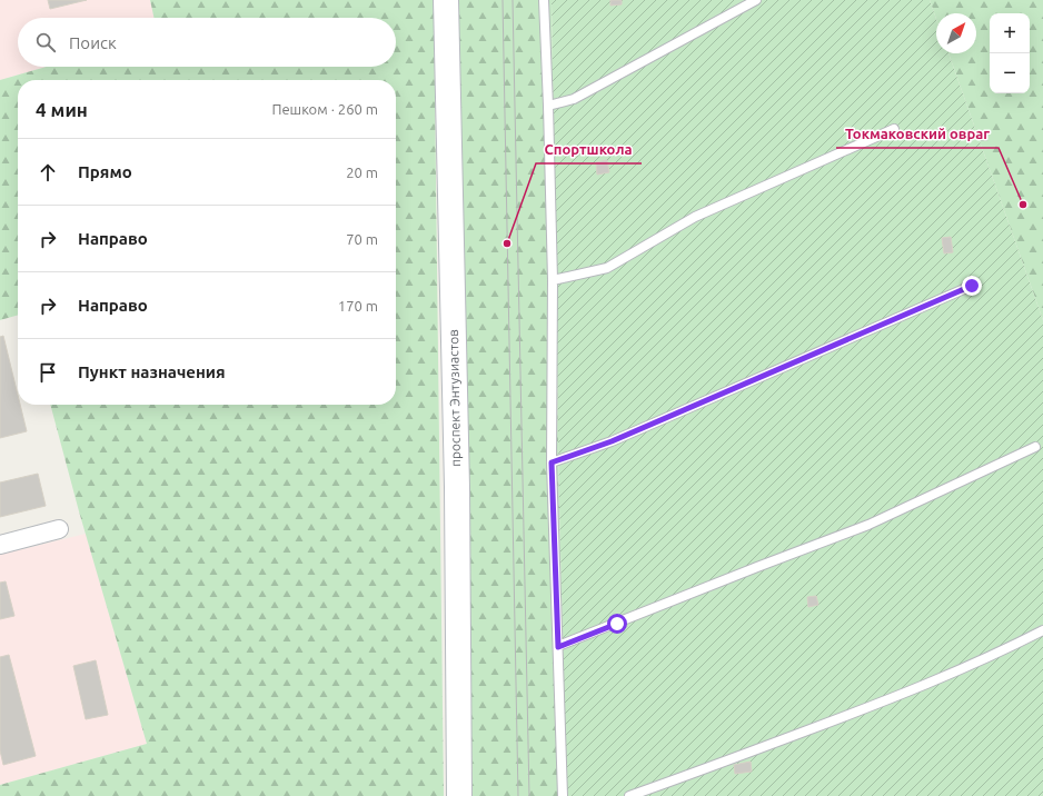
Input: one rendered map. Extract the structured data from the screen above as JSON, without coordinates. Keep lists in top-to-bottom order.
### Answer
{
  "streets": {
    "street": ["проспект Энтузиастов"]
  },
  "places": ["Токмаковский овраг", "Спортшкола"],
  "north": "top right",
  "page": {
    "map_buttons": ["+", "−"],
    "search": "Поиск",
    "heading": ["4 мин", "Пешком · 260 m"],
    "list": [
      ["Прямо", "20 m"],
      ["Направо", "70 m"],
      ["Направо", "170 m"],
      "Пункт назначения"
    ]
  }
}
